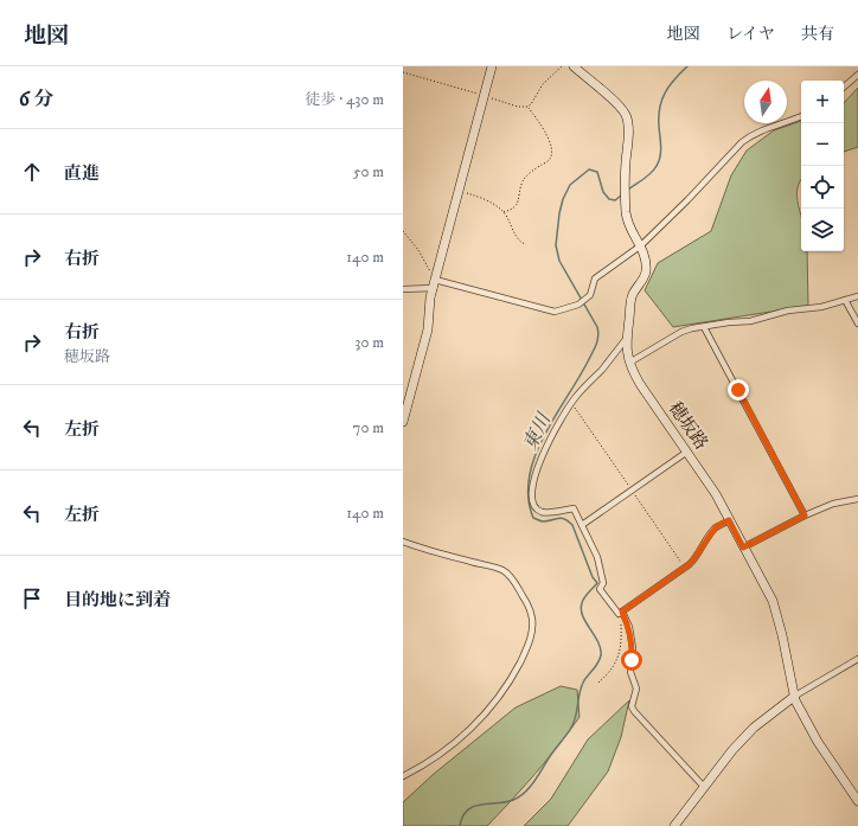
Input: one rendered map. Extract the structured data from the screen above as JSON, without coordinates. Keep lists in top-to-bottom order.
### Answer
{
  "streets": {
    "main road": ["穂坂路"]
  },
  "water": ["東川"],
  "north": "top",
  "page": {
    "header": "地図",
    "nav": ["地図", "レイヤ", "共有"],
    "heading": ["6 分", "徒歩 · 430 m"],
    "map_buttons": ["+", "−"],
    "list": [
      ["直進", "50 m"],
      ["右折", "140 m"],
      ["右折", "穂坂路", "30 m"],
      ["左折", "70 m"],
      ["左折", "140 m"],
      "目的地に到着"
    ]
  }
}
